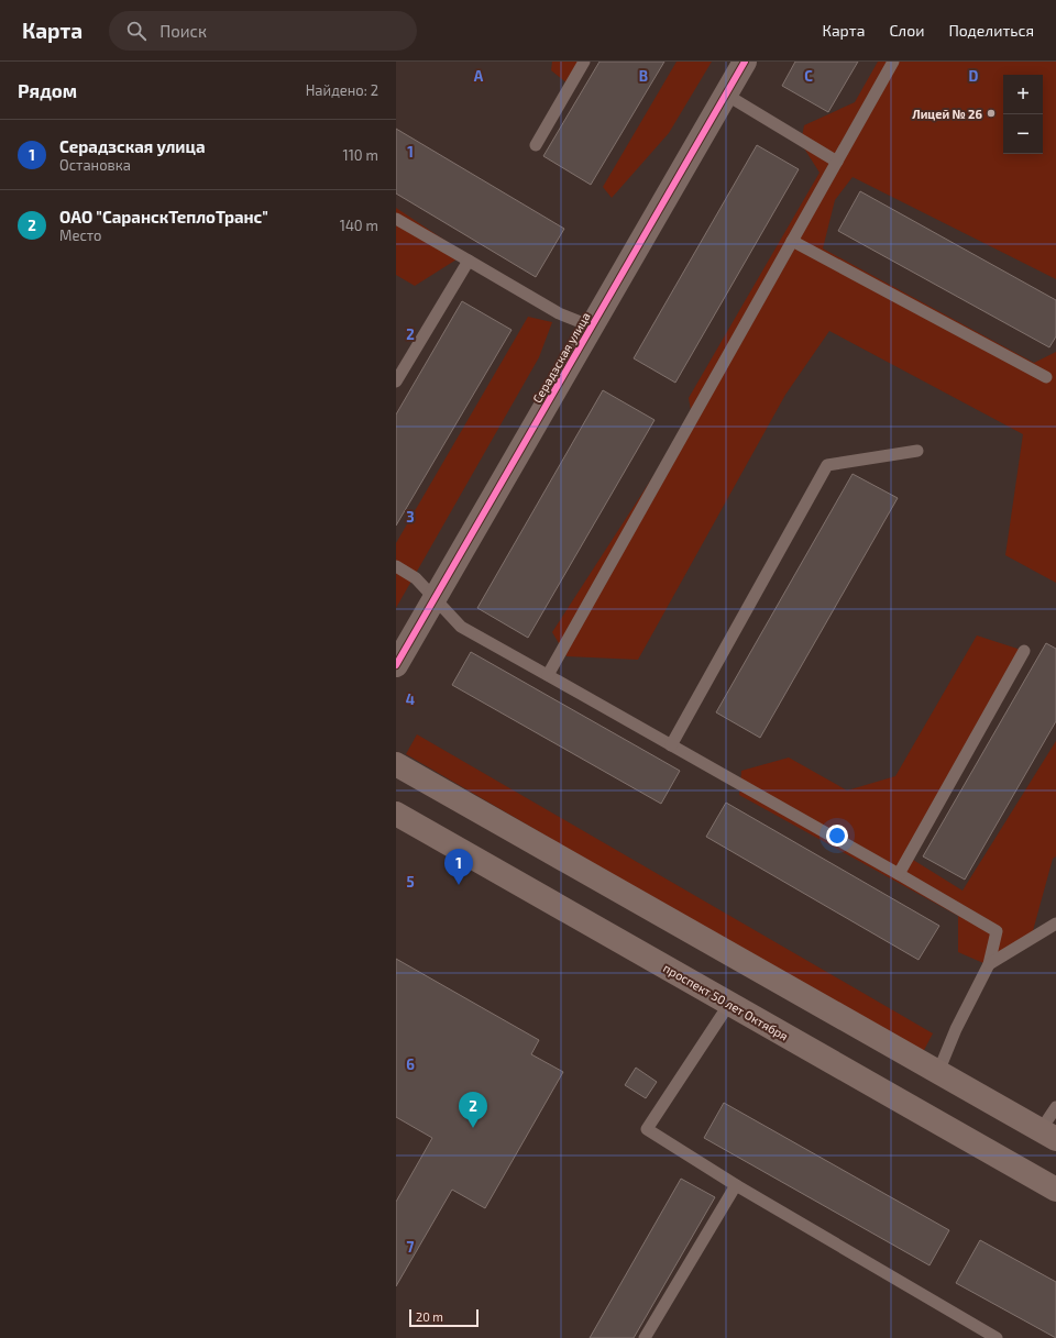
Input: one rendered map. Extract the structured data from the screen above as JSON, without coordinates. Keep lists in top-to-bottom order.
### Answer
{
  "streets": {
    "main road": ["проспект 50 лет Октября"],
    "street": ["Серадзская улица"]
  },
  "places": ["Лицей № 26"],
  "scale_bar": "20 m",
  "page": {
    "header": "Карта",
    "search": "Поиск",
    "nav": ["Карта", "Слои", "Поделиться"],
    "heading": ["Рядом", "Найдено: 2"],
    "map_buttons": ["+", "−"],
    "list": [
      {
        "mark": "1",
        "name": "Серадзская улица",
        "note": "Остановка",
        "value": "110 m"
      },
      {
        "mark": "2",
        "name": "ОАО \"СаранскТеплоТранс\"",
        "note": "Место",
        "value": "140 m"
      }
    ],
    "pins": ["1", "2"],
    "scale": "20 m"
  },
  "grid": {
    "columns": [
      "A",
      "B",
      "C",
      "D"
    ],
    "rows": [
      "1",
      "2",
      "3",
      "4",
      "5",
      "6",
      "7"
    ]
  }
}
